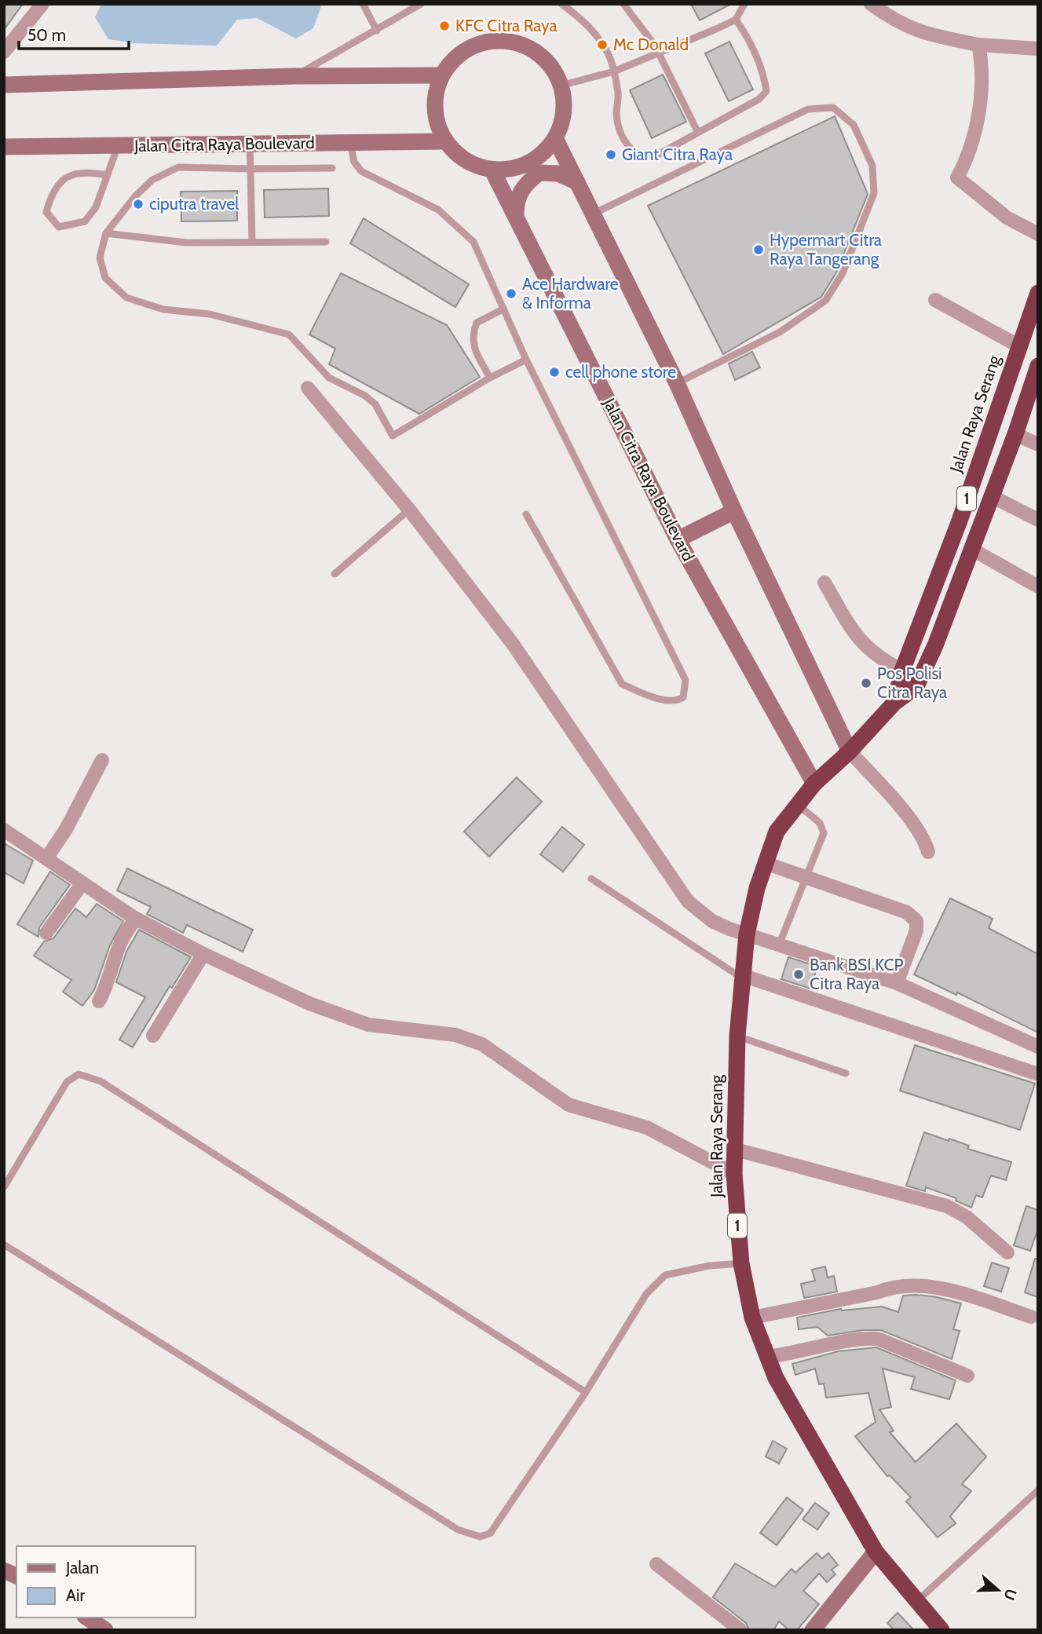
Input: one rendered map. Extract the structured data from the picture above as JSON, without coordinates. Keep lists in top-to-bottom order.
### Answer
{
  "streets": {
    "highway": ["Jalan Raya Serang", "1"],
    "main road": ["Jalan Citra Raya Boulevard"]
  },
  "crossings": [
    ["Jalan Citra Raya Boulevard", "Jalan Raya Serang"]
  ],
  "places": [
    "KFC Citra Raya",
    "Mc Donald",
    "Giant Citra Raya",
    "ciputra travel",
    "Hypermart Citra Raya Tangerang",
    "Ace Hardware & Informa",
    "cell phone store",
    "Pos Polisi Citra Raya",
    "Bank BSI KCP Citra Raya"
  ],
  "legend": ["Jalan", "Air"],
  "scale_bar": "50 m",
  "north": "right"
}
